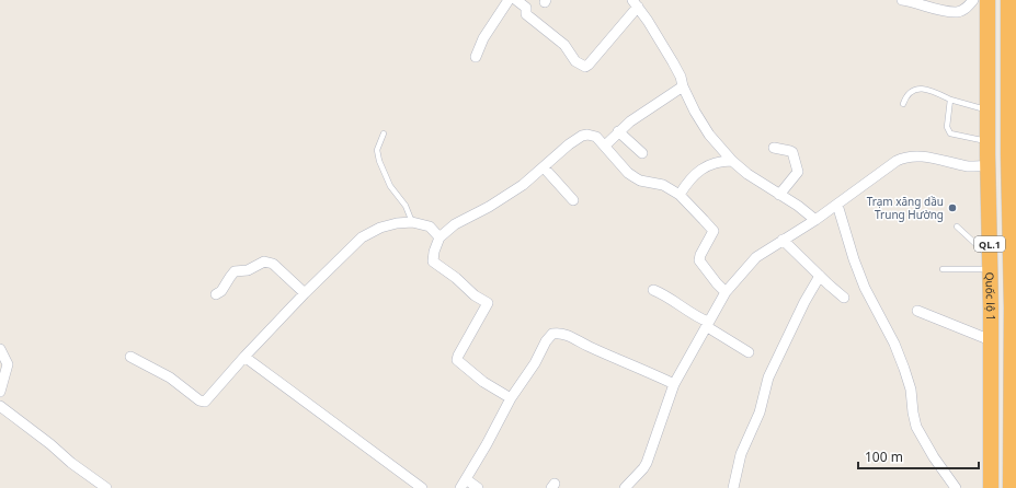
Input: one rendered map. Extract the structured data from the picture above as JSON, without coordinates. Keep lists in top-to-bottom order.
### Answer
{
  "streets": {
    "highway": ["QL.1", "Quốc lộ 1"]
  },
  "places": ["Trạm xăng dầu Trung Hường"],
  "scale_bar": "100 m"
}
